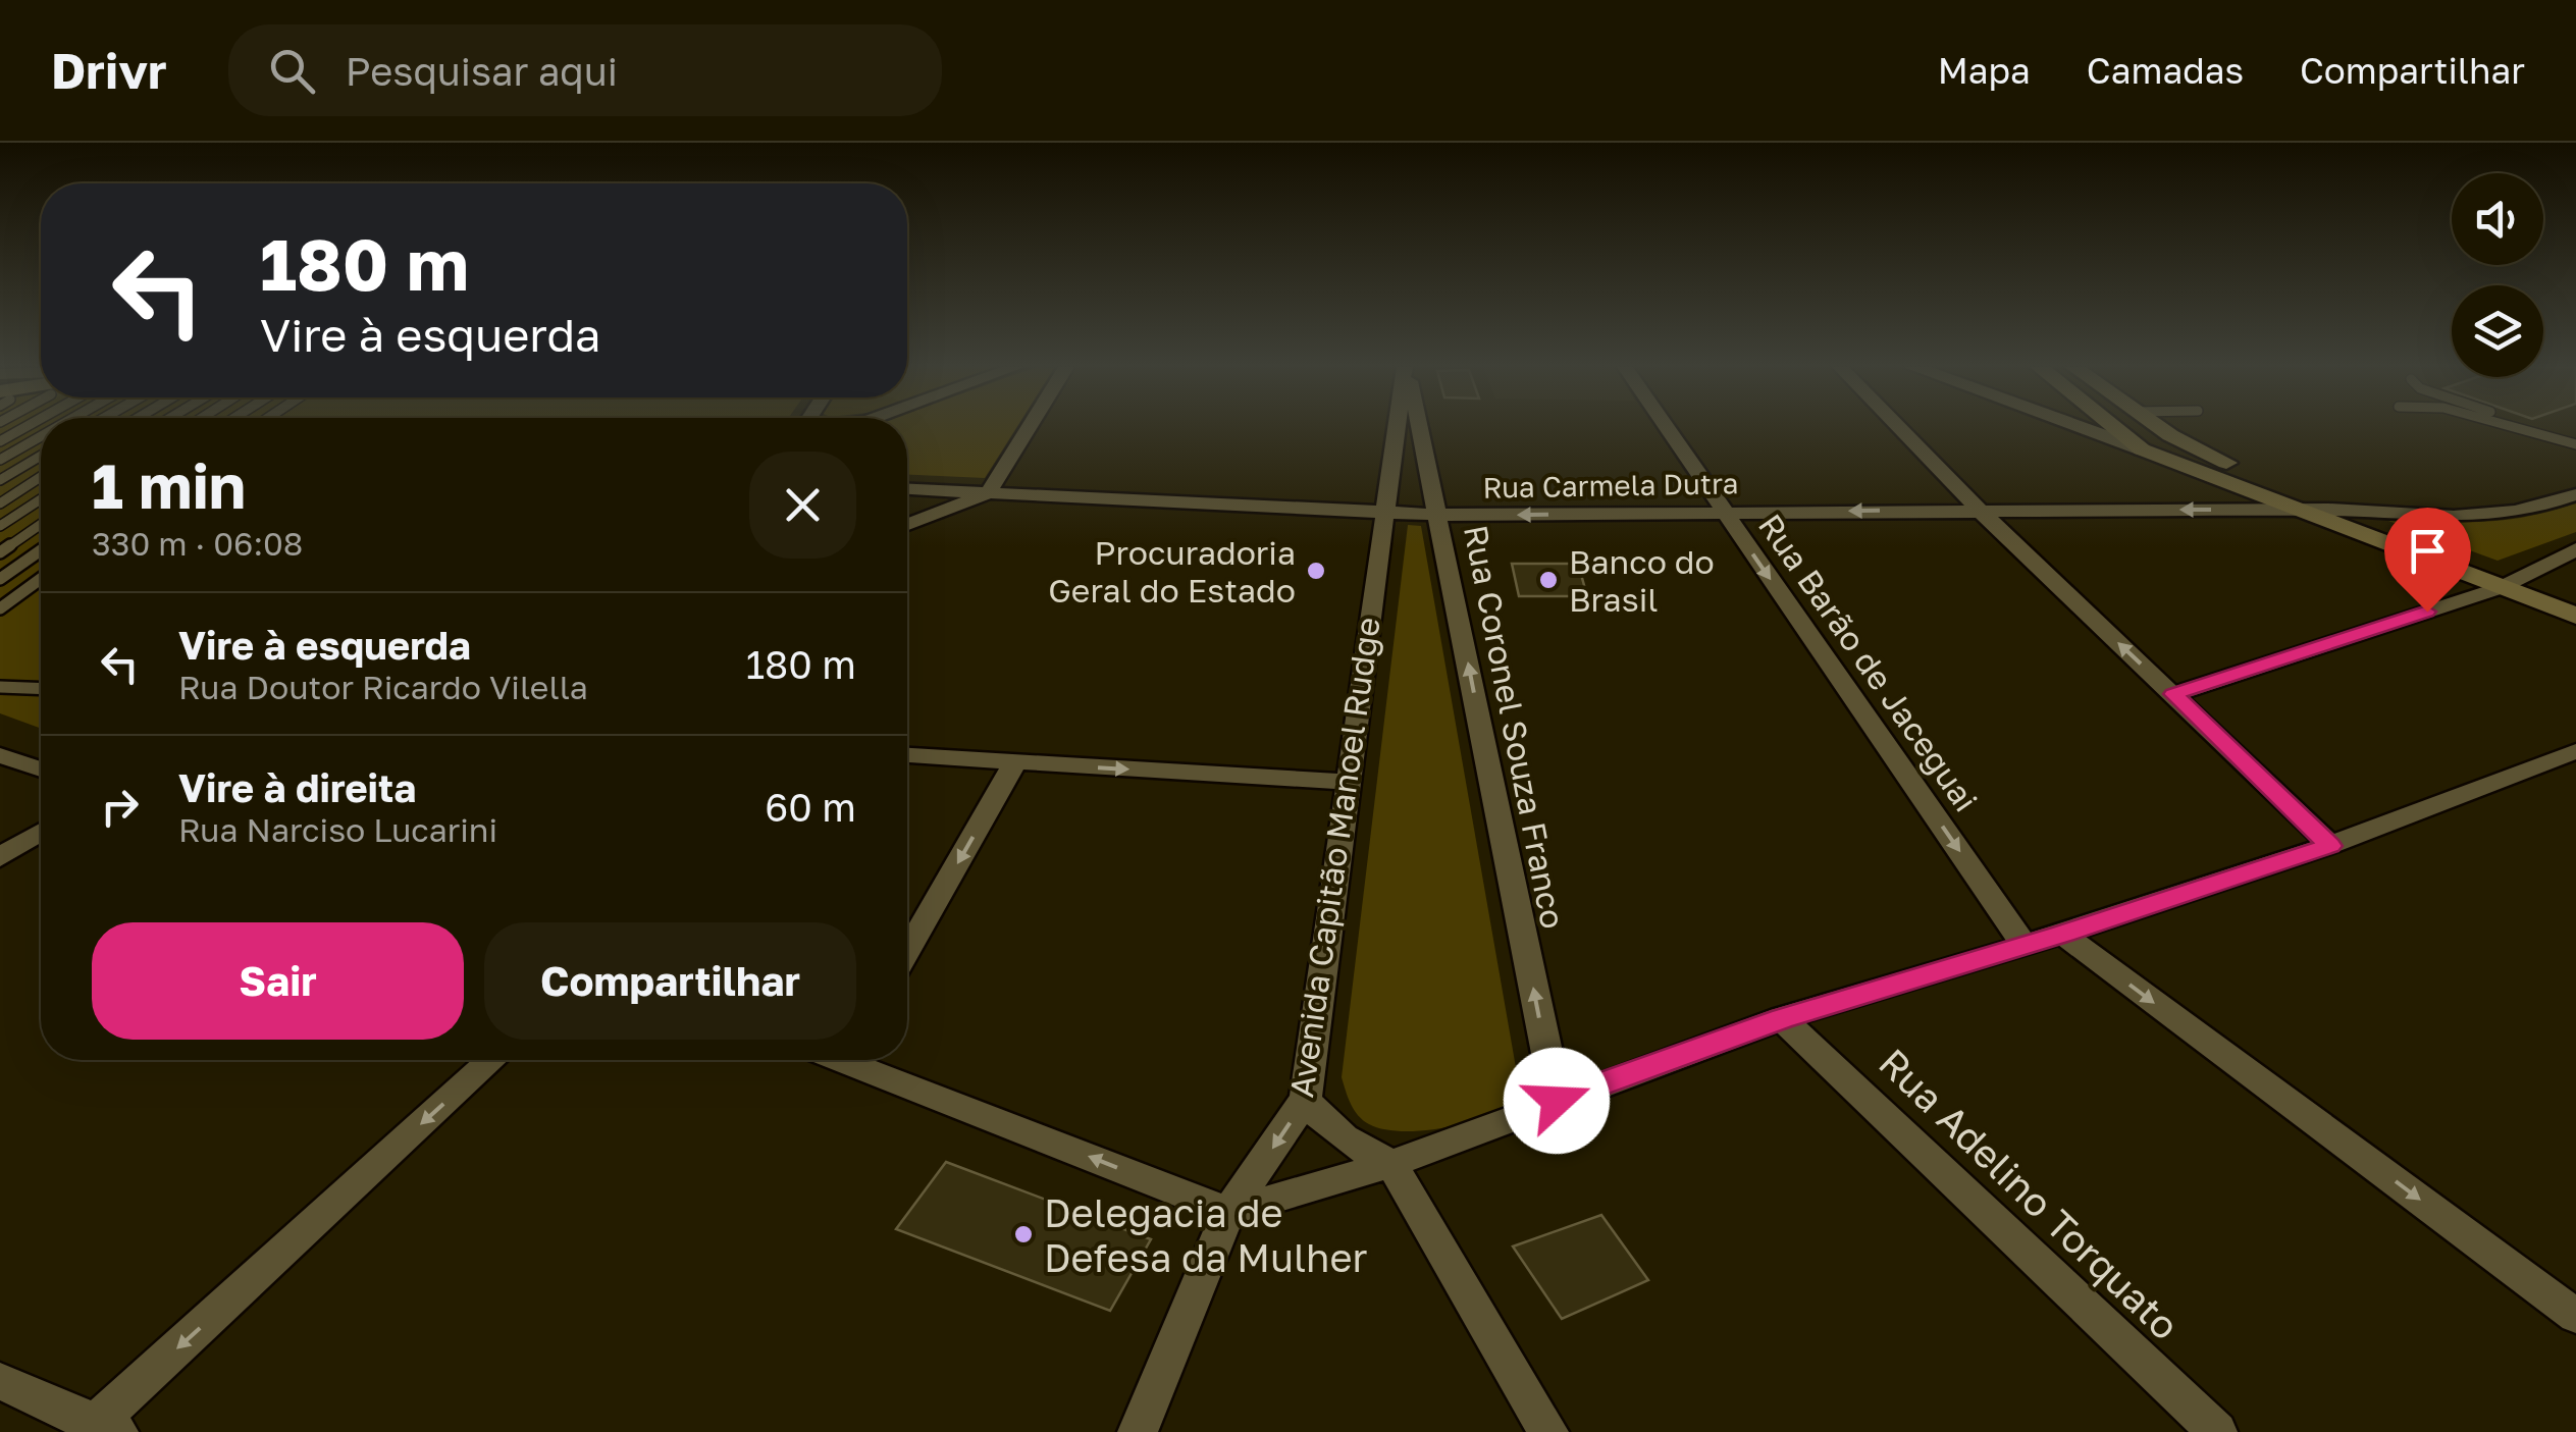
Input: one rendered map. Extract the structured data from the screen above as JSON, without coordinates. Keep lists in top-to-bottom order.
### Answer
{
  "streets": {
    "street": [
      "Rua Carmela Dutra",
      "Rua Barão de Jaceguai",
      "Rua Coronel Souza Franco",
      "Avenida Capitão Manoel Rudge",
      "Rua Adelino Torquato"
    ]
  },
  "crossings": [
    ["Rua Carmela Dutra", "Rua Barão de Jaceguai"],
    ["Rua Carmela Dutra", "Rua Coronel Souza Franco"],
    ["Rua Carmela Dutra", "Avenida Capitão Manoel Rudge"]
  ],
  "one_way": ["Rua Carmela Dutra", "Rua Coronel Souza Franco"],
  "places": ["Procuradoria Geral do Estado", "Banco do Brasil", "Delegacia de Defesa da Mulher"],
  "page": {
    "header": "Drivr",
    "search": "Pesquisar aqui",
    "nav": ["Mapa", "Camadas", "Compartilhar"],
    "turn": ["180 m", "Vire à esquerda"],
    "heading": ["1 min", "330 m · 06:08"],
    "list": [
      {
        "name": "Vire à esquerda",
        "note": "Rua Doutor Ricardo Vilella",
        "value": "180 m"
      },
      {
        "name": "Vire à direita",
        "note": "Rua Narciso Lucarini",
        "value": "60 m"
      }
    ],
    "buttons": ["Sair", "Compartilhar"]
  }
}
